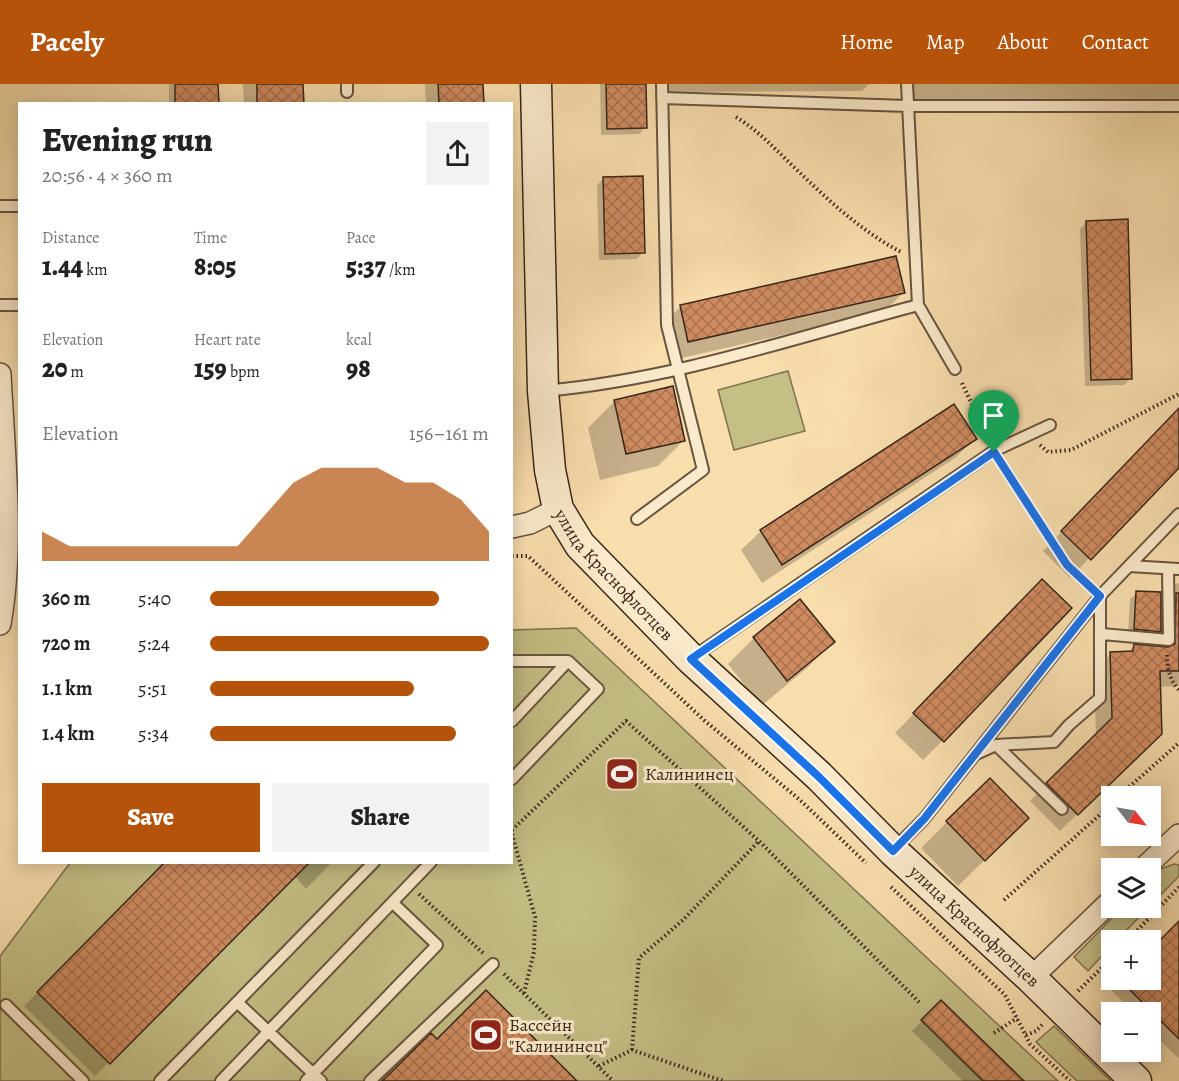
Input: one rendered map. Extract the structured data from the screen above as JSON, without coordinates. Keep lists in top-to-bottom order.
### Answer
{
  "streets": {
    "main road": ["улица Краснофлотцев"]
  },
  "places": {
    "sports": ["Калининец", "Бассейн \"Калининец\""]
  },
  "north": "bottom right",
  "page": {
    "header": "Pacely",
    "nav": [
      "Home",
      "Map",
      "About",
      "Contact"
    ],
    "heading": ["Evening run", "20:56 · 4 × 360 m"],
    "stats": [
      ["Distance", "1.44 km"],
      ["Time", "8:05"],
      ["Pace", "5:37 /km"],
      ["Elevation", "20 m"],
      ["Heart rate", "159 bpm"],
      ["kcal", "98"]
    ],
    "chart": ["Elevation", "156–161 m"],
    "list": [
      {
        "name": "360 m",
        "note": "5:40"
      },
      {
        "name": "720 m",
        "note": "5:24"
      },
      {
        "name": "1.1 km",
        "note": "5:51"
      },
      {
        "name": "1.4 km",
        "note": "5:34"
      }
    ],
    "buttons": ["Save", "Share"],
    "map_buttons": ["+", "−"]
  }
}
